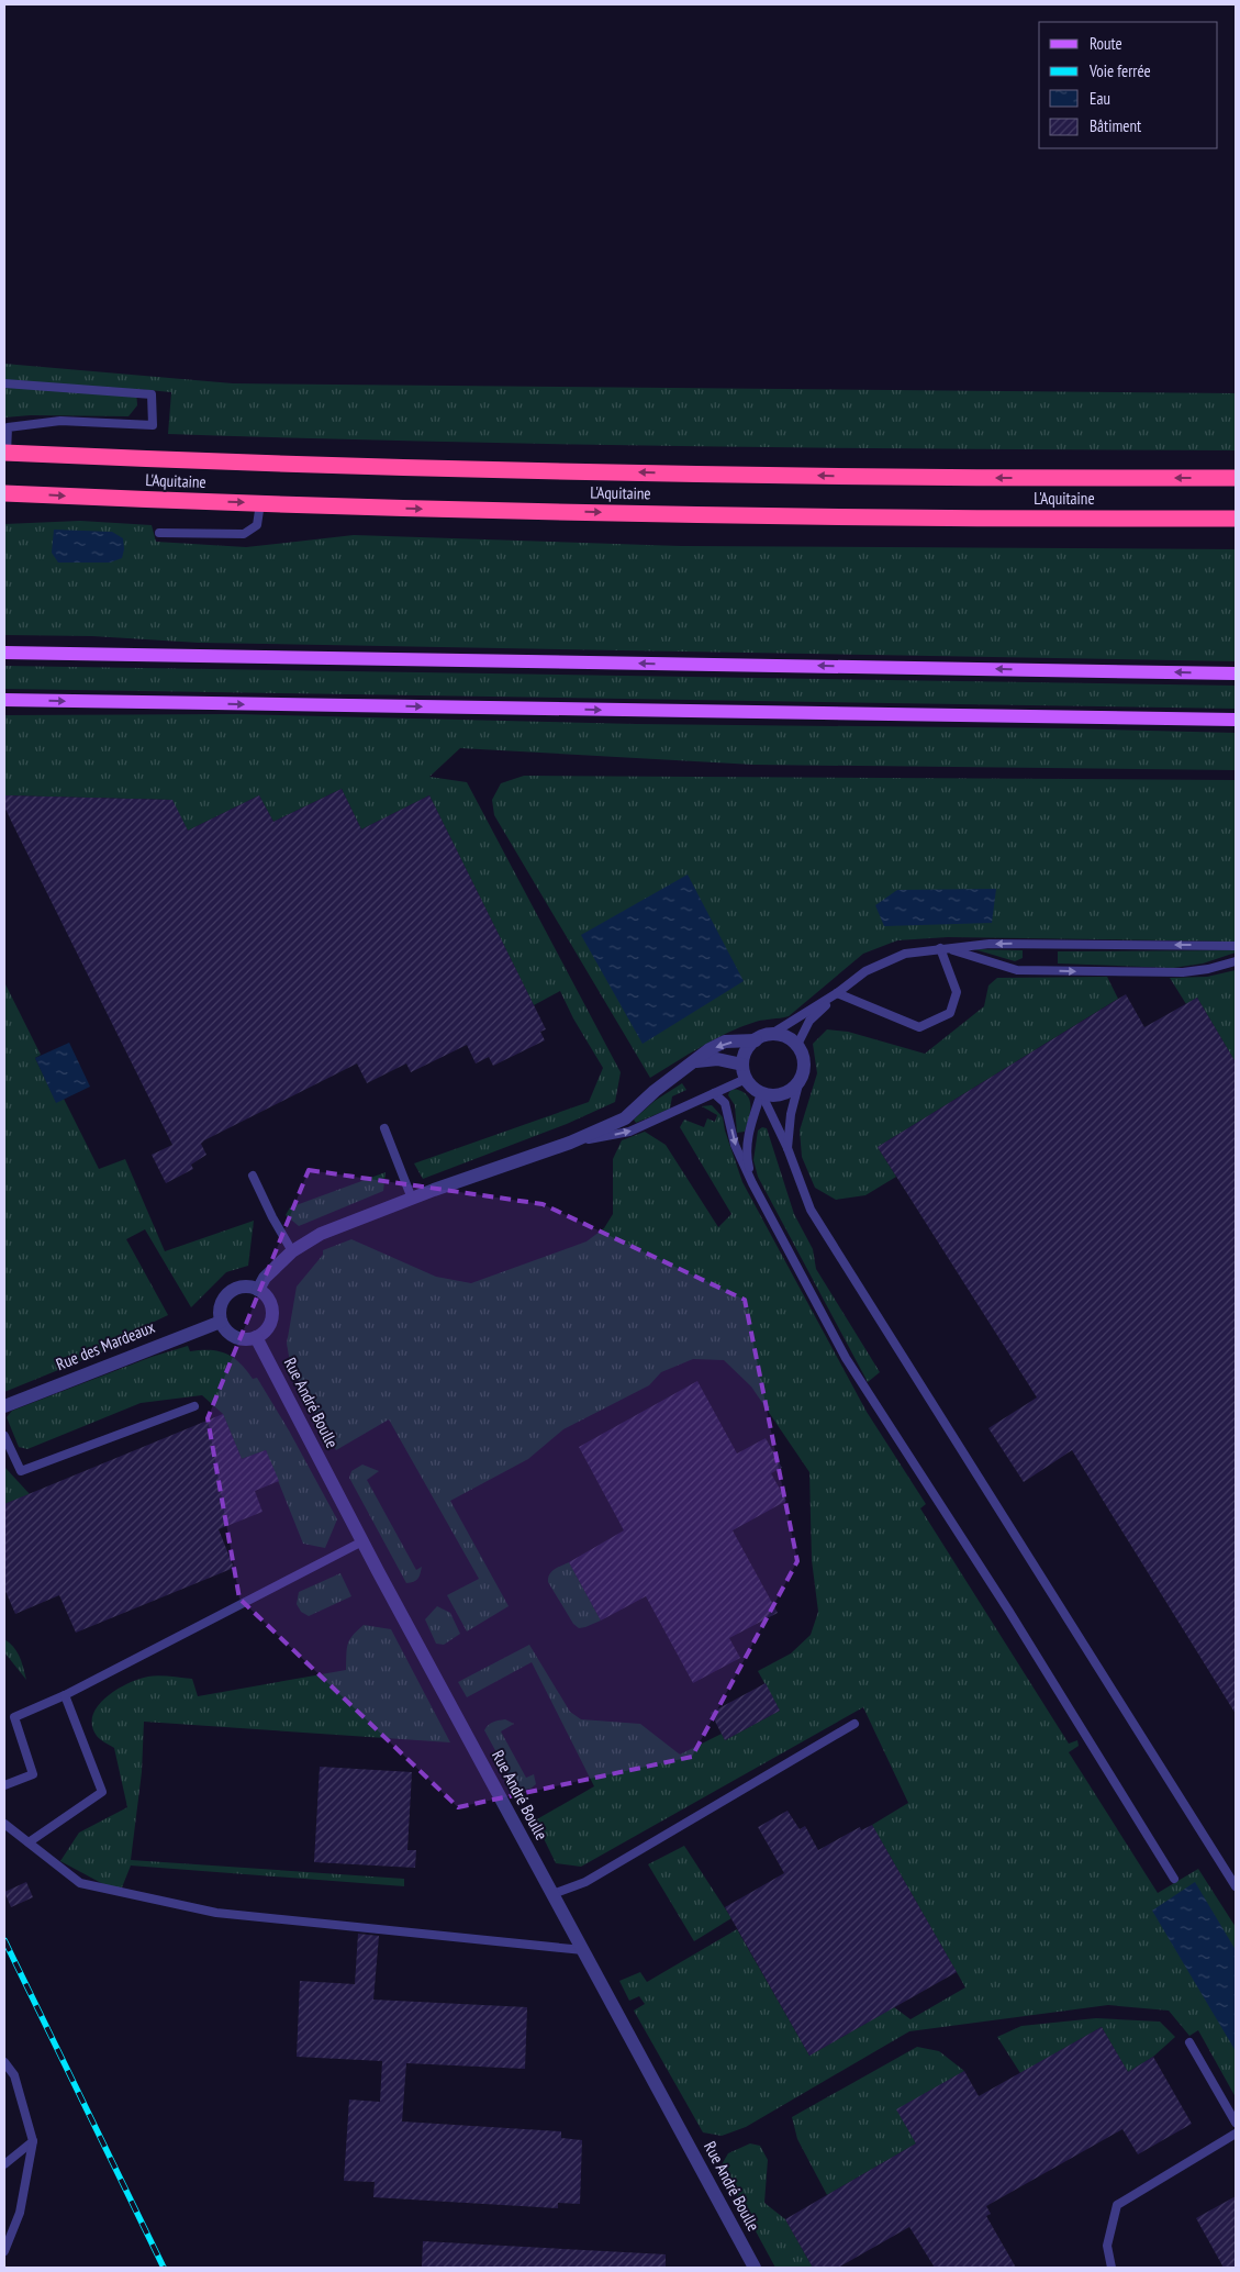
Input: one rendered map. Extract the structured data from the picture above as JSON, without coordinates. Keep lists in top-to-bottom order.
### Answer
{
  "streets": {
    "highway": ["L'Aquitaine"],
    "street": ["Rue des Mardeaux", "Rue André Boulle"]
  },
  "crossings": [
    ["Rue des Mardeaux", "Rue André Boulle"]
  ],
  "legend": [
    "Route",
    "Voie ferrée",
    "Eau",
    "Bâtiment"
  ]
}
